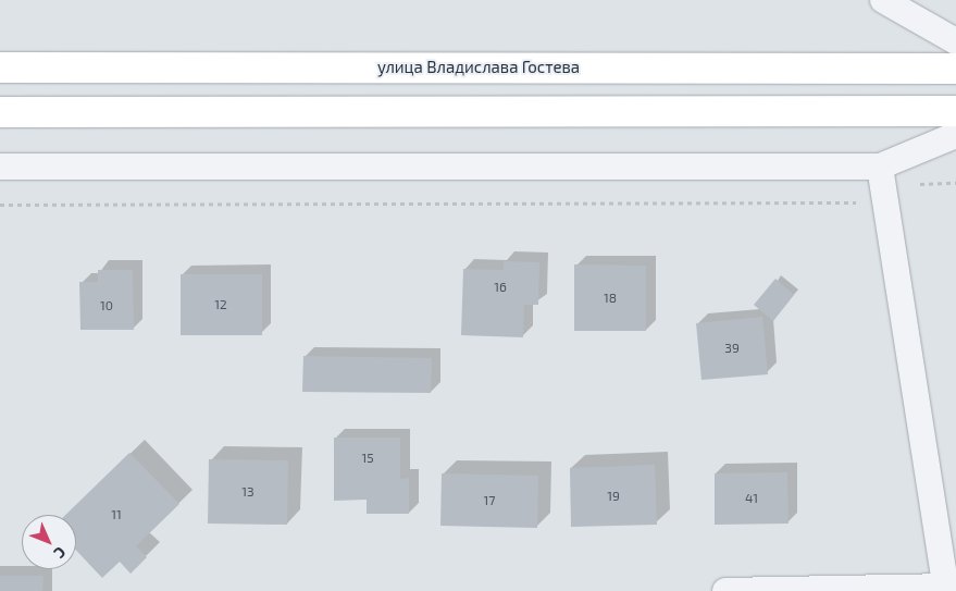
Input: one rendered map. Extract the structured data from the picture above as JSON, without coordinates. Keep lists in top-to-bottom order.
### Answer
{
  "streets": {
    "main road": ["улица Владислава Гостева"]
  },
  "house_numbers": [
    "16",
    "18",
    "12",
    "10",
    "39",
    "15",
    "13",
    "19",
    "41",
    "17",
    "11"
  ],
  "north": "bottom right"
}
